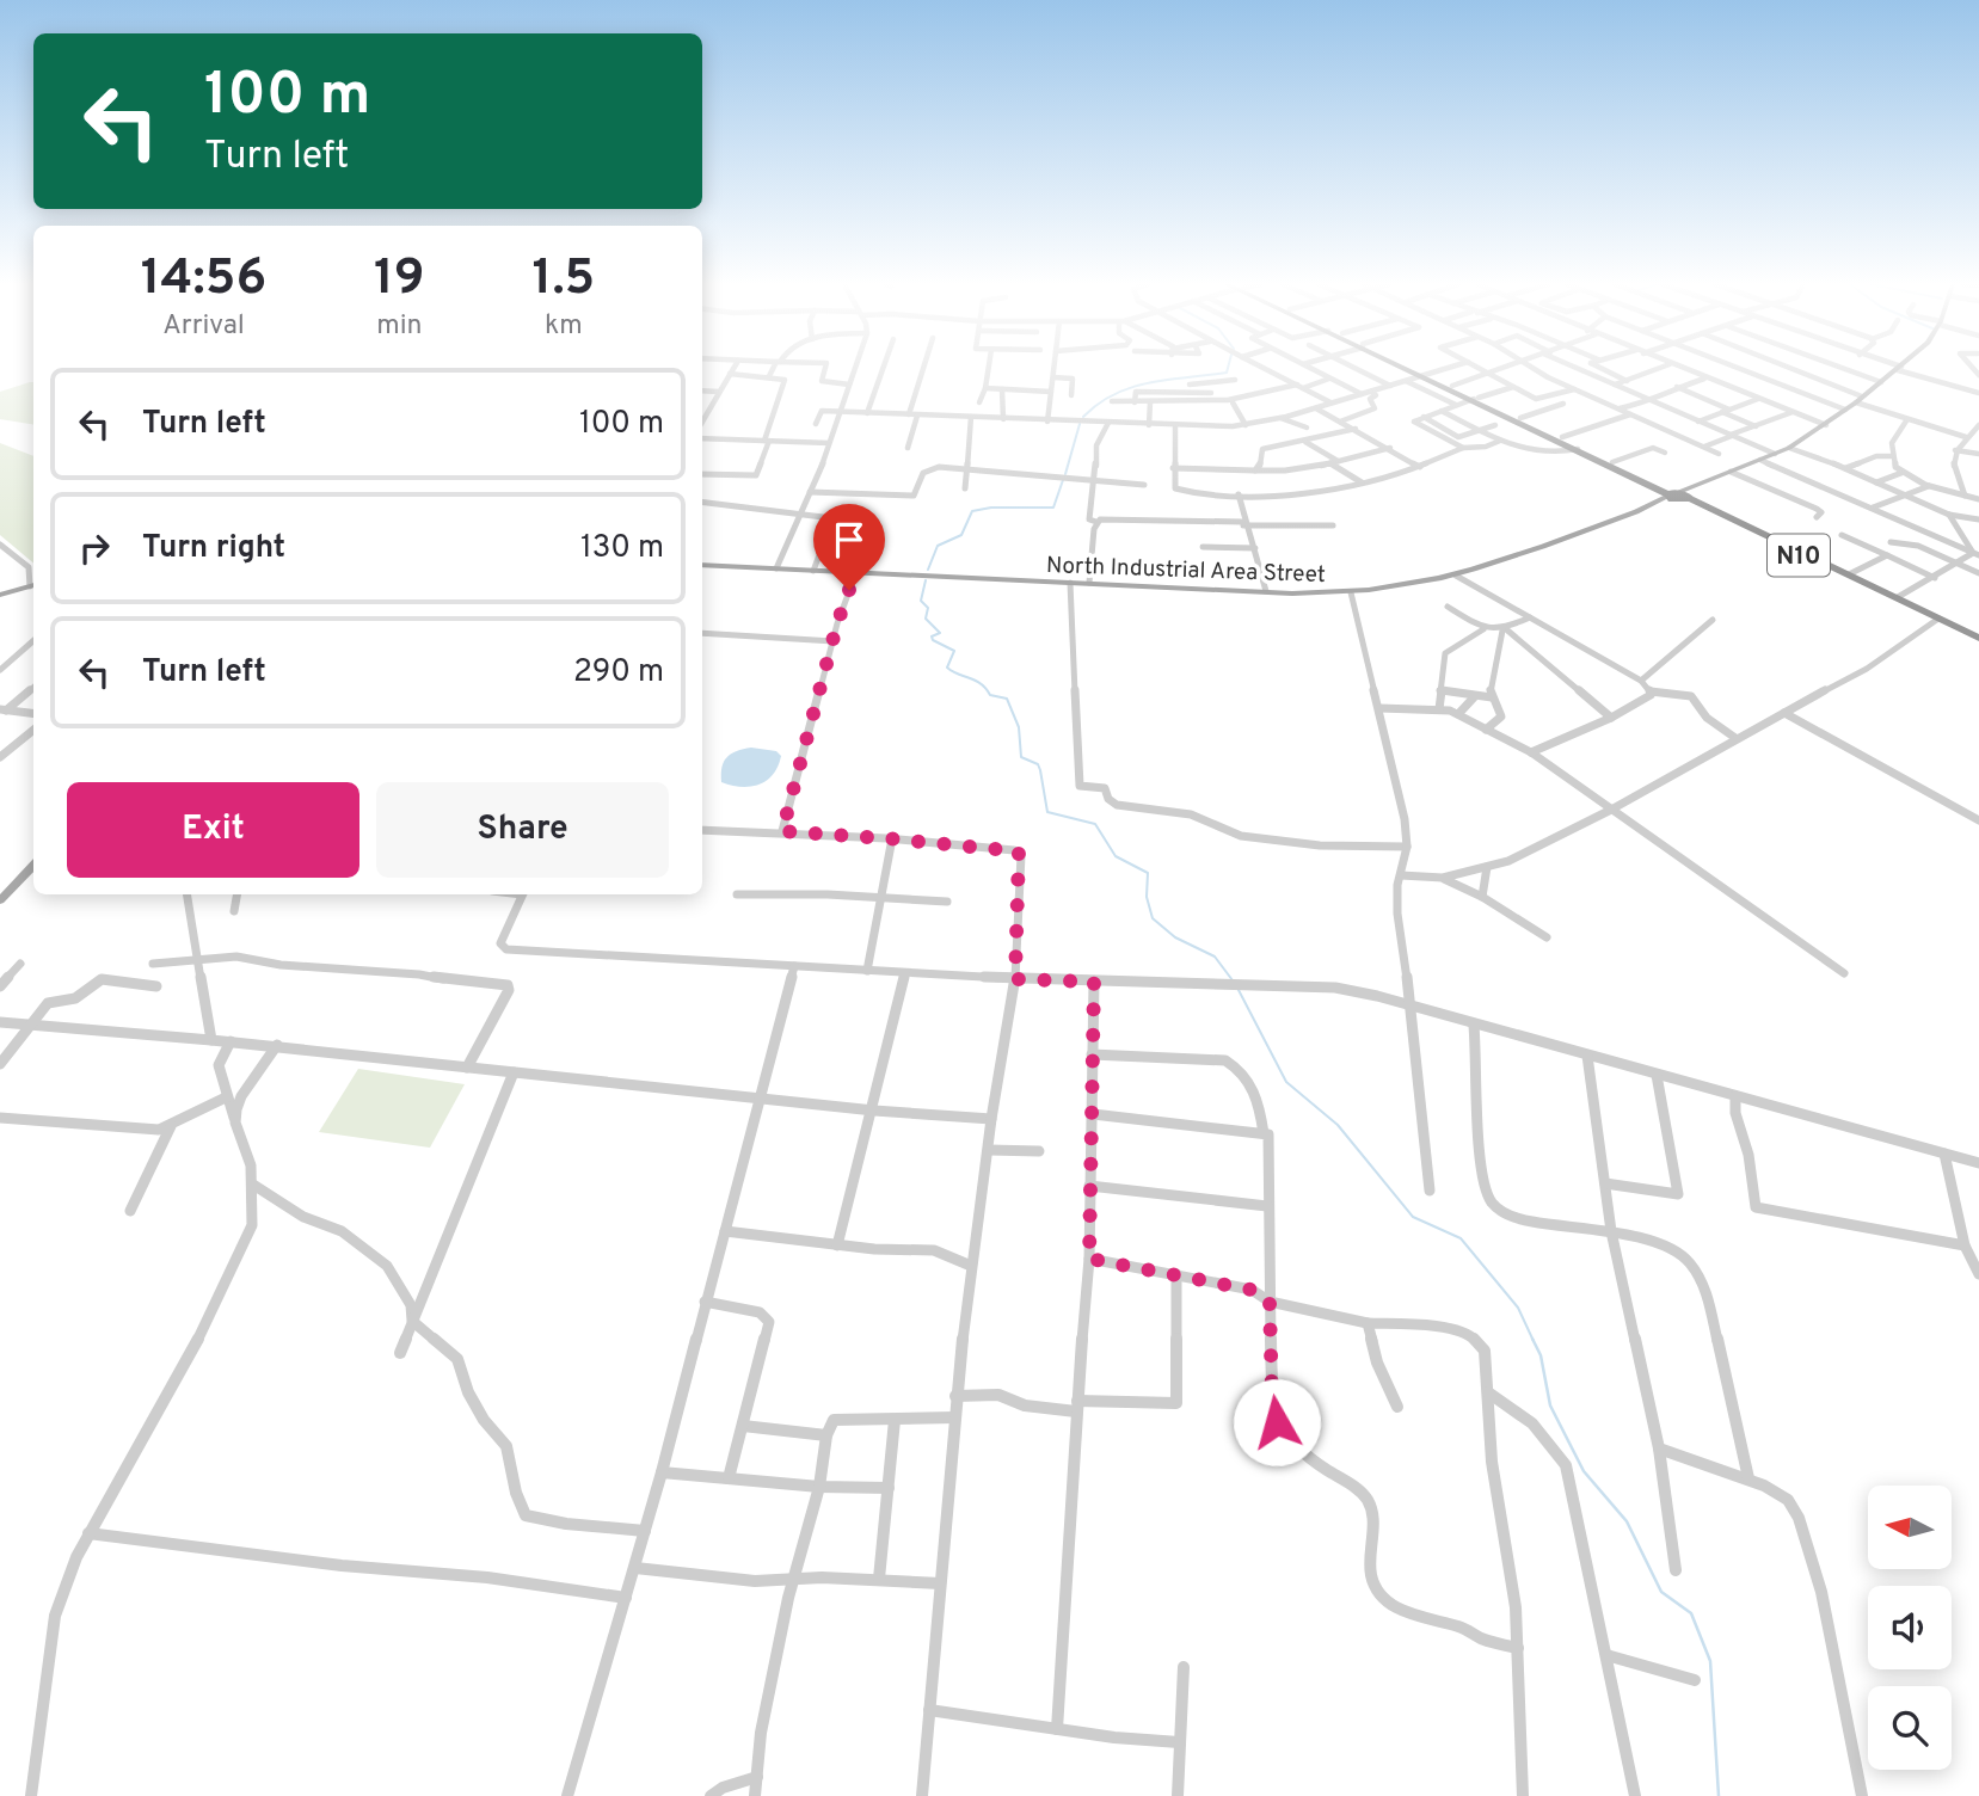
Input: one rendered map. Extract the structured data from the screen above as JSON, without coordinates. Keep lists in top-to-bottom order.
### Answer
{
  "streets": {
    "highway": ["N10"],
    "main road": ["North Industrial Area Street"]
  },
  "crossings": [
    ["N10", "North Industrial Area Street"]
  ],
  "north": "left",
  "page": {
    "turn": ["100 m", "Turn left"],
    "eta": [
      "14:56",
      "Arrival",
      "19",
      "min",
      "1.5",
      "km"
    ],
    "list": [
      {
        "name": "Turn left",
        "value": "100 m"
      },
      {
        "name": "Turn right",
        "value": "130 m"
      },
      {
        "name": "Turn left",
        "value": "290 m"
      }
    ],
    "buttons": ["Exit", "Share"]
  }
}
